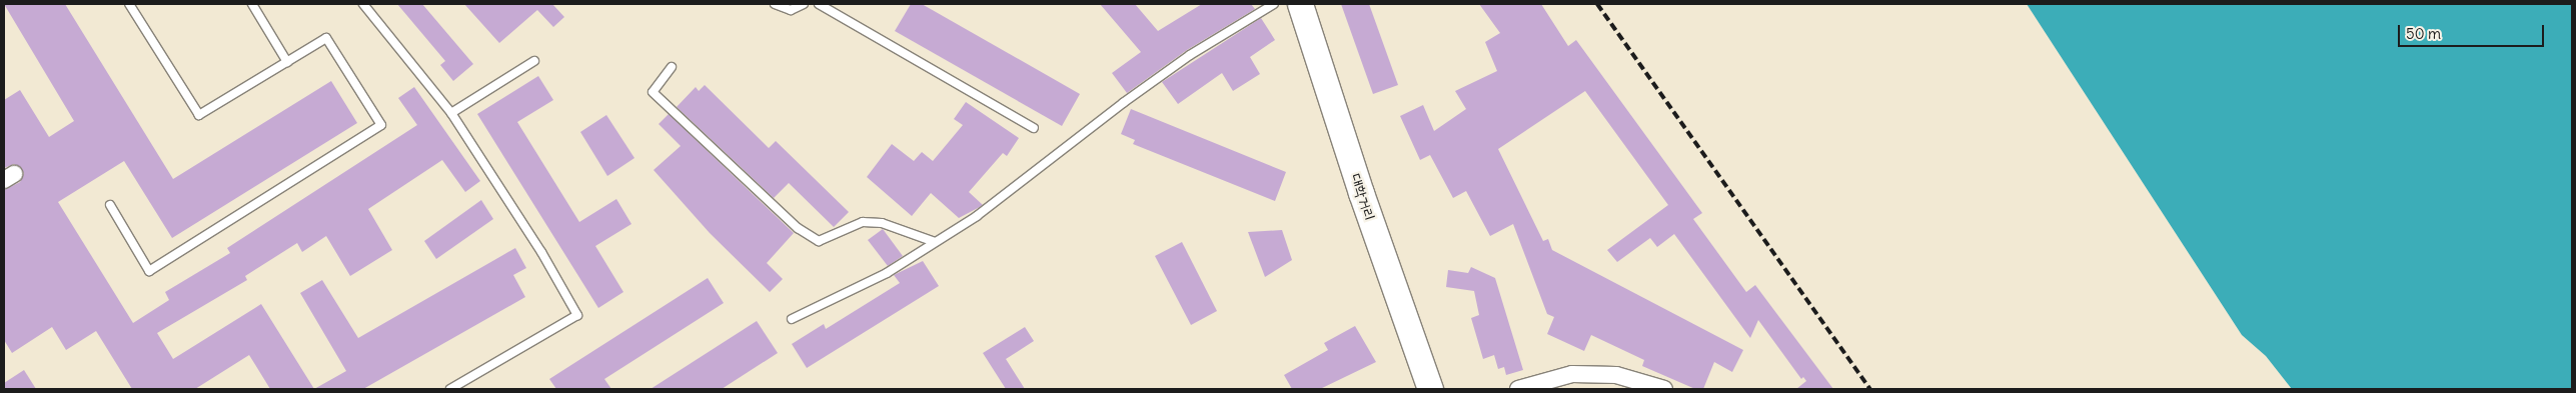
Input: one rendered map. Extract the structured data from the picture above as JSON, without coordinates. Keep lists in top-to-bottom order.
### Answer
{
  "streets": {
    "main road": ["대학거리"]
  },
  "scale_bar": "50 m"
}
